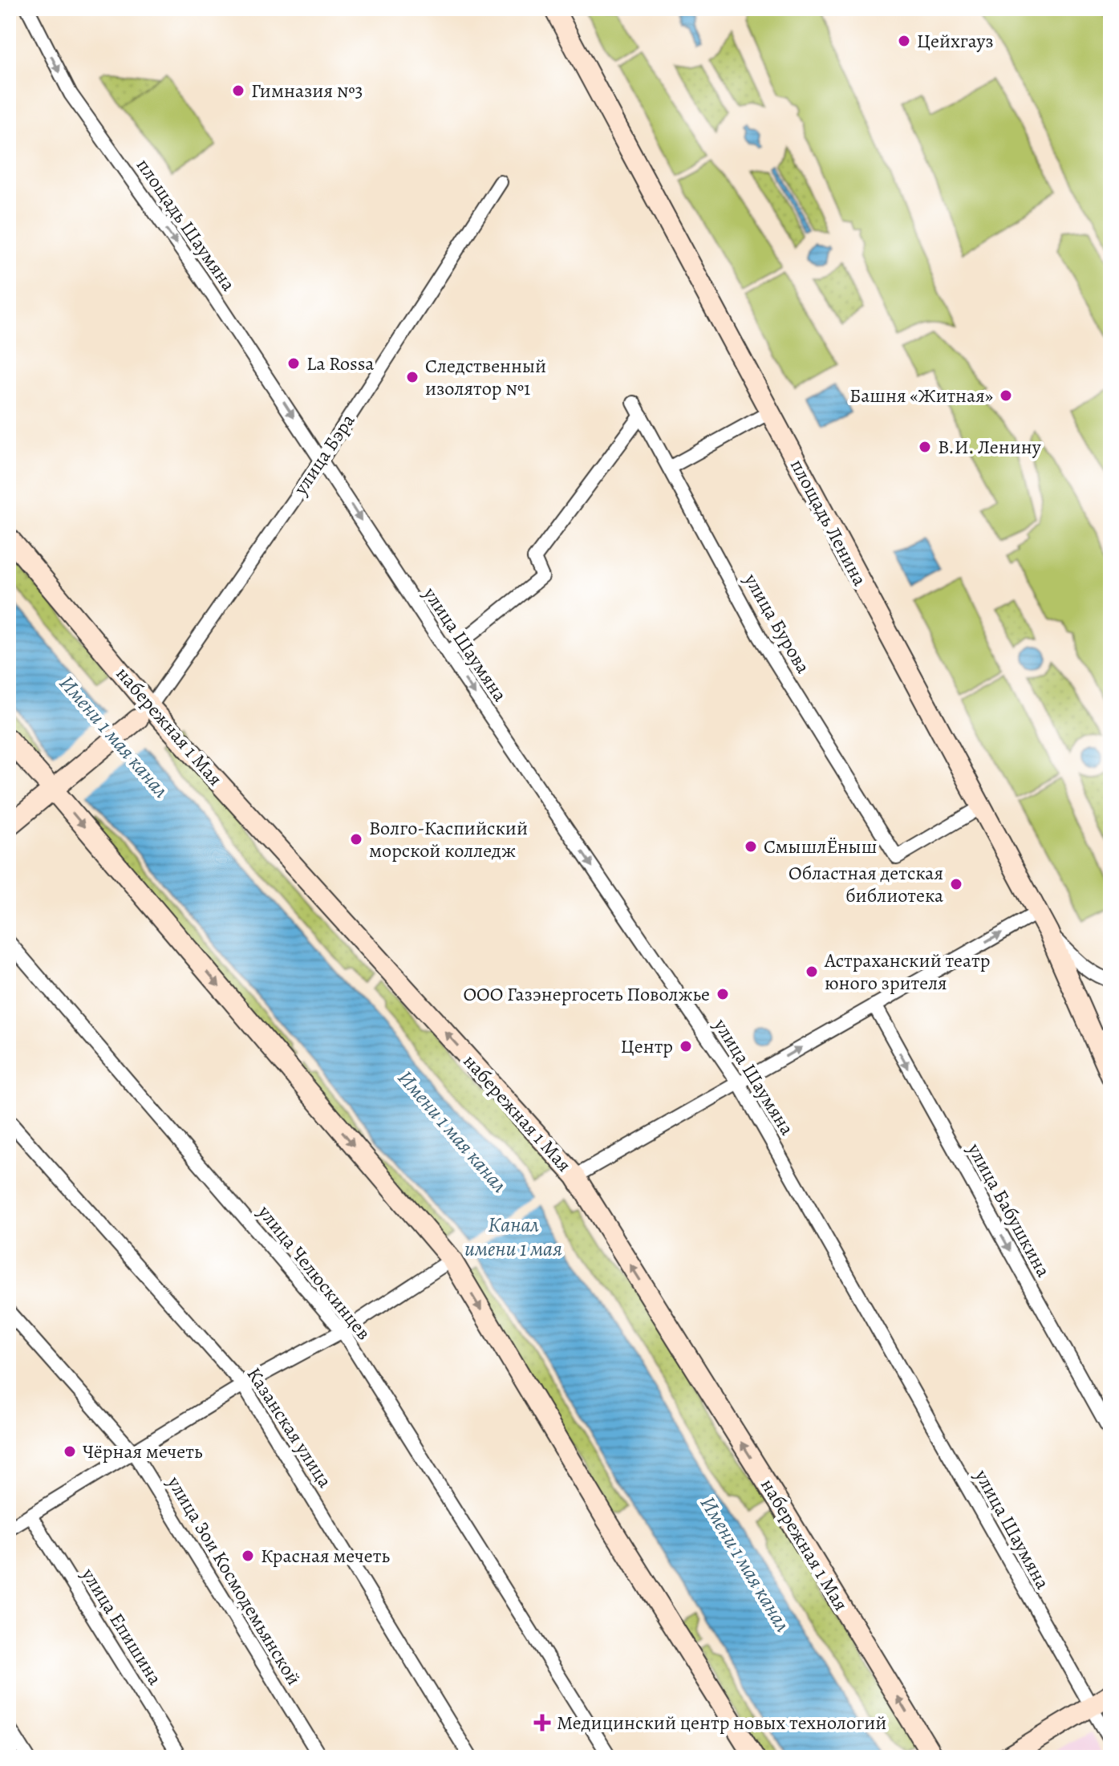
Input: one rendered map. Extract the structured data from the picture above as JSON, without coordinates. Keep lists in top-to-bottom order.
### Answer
{
  "streets": {
    "main road": ["площадь Ленина", "набережная 1 Мая"],
    "street": [
      "площадь Шаумяна",
      "улица Бэра",
      "улица Бурова",
      "улица Шаумяна",
      "улица Бабушкина",
      "улица Челюскинцев",
      "Казанская улица",
      "улица Зои Космодемьянской",
      "улица Епишина"
    ]
  },
  "crossings": [
    ["площадь Шаумяна", "улица Бэра"],
    ["площадь Шаумяна", "улица Шаумяна"],
    ["улица Бэра", "улица Шаумяна"],
    ["улица Бэра", "набережная 1 Мая"],
    ["площадь Ленина", "улица Бурова"]
  ],
  "one_way": ["площадь Шаумяна", "улица Шаумяна", "улица Бабушкина"],
  "water": ["Имени 1 мая канал", "Канал имени 1 мая"],
  "places": {
    "other": [
      "Цейхгауз",
      "Гимназия №3",
      "La Rossa",
      "Следственный изолятор №1",
      "Башня «Житная»",
      "В.И. Ленину",
      "Волго-Каспийский морской колледж",
      "СмышлЁныш",
      "Областная детская библиотека",
      "Астраханский театр юного зрителя",
      "ООО Газэнергосеть Поволжье",
      "Центр",
      "Чёрная мечеть",
      "Красная мечеть"
    ],
    "health": ["Медицинский центр новых технологий"]
  }
}
